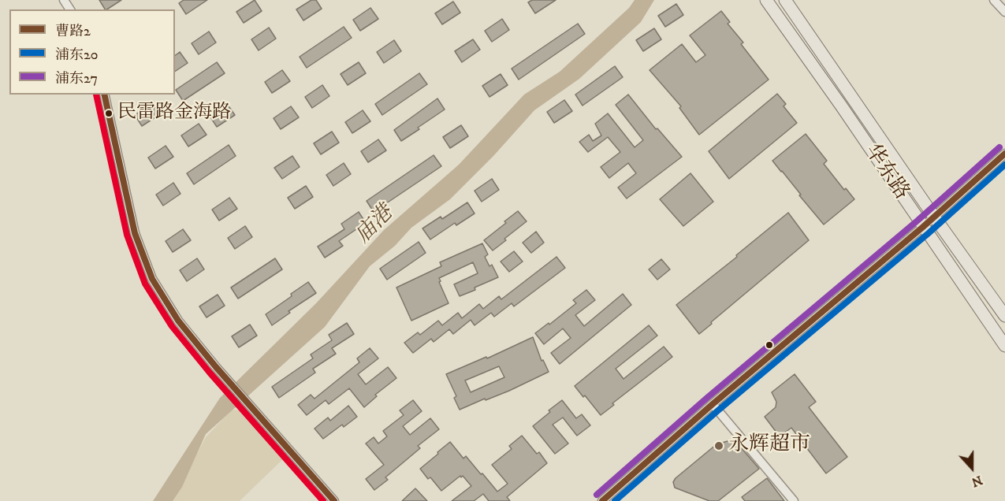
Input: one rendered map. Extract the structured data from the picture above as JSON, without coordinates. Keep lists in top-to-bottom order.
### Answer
{
  "streets": {
    "highway": ["华东路"]
  },
  "water": ["庙港"],
  "places": ["民雷路金海路", "永辉超市"],
  "lines": ["transit line 曹路2", "transit line 浦东27", "transit line 浦东20"],
  "legend": ["曹路2", "浦东20", "浦东27"],
  "north": "bottom"
}
